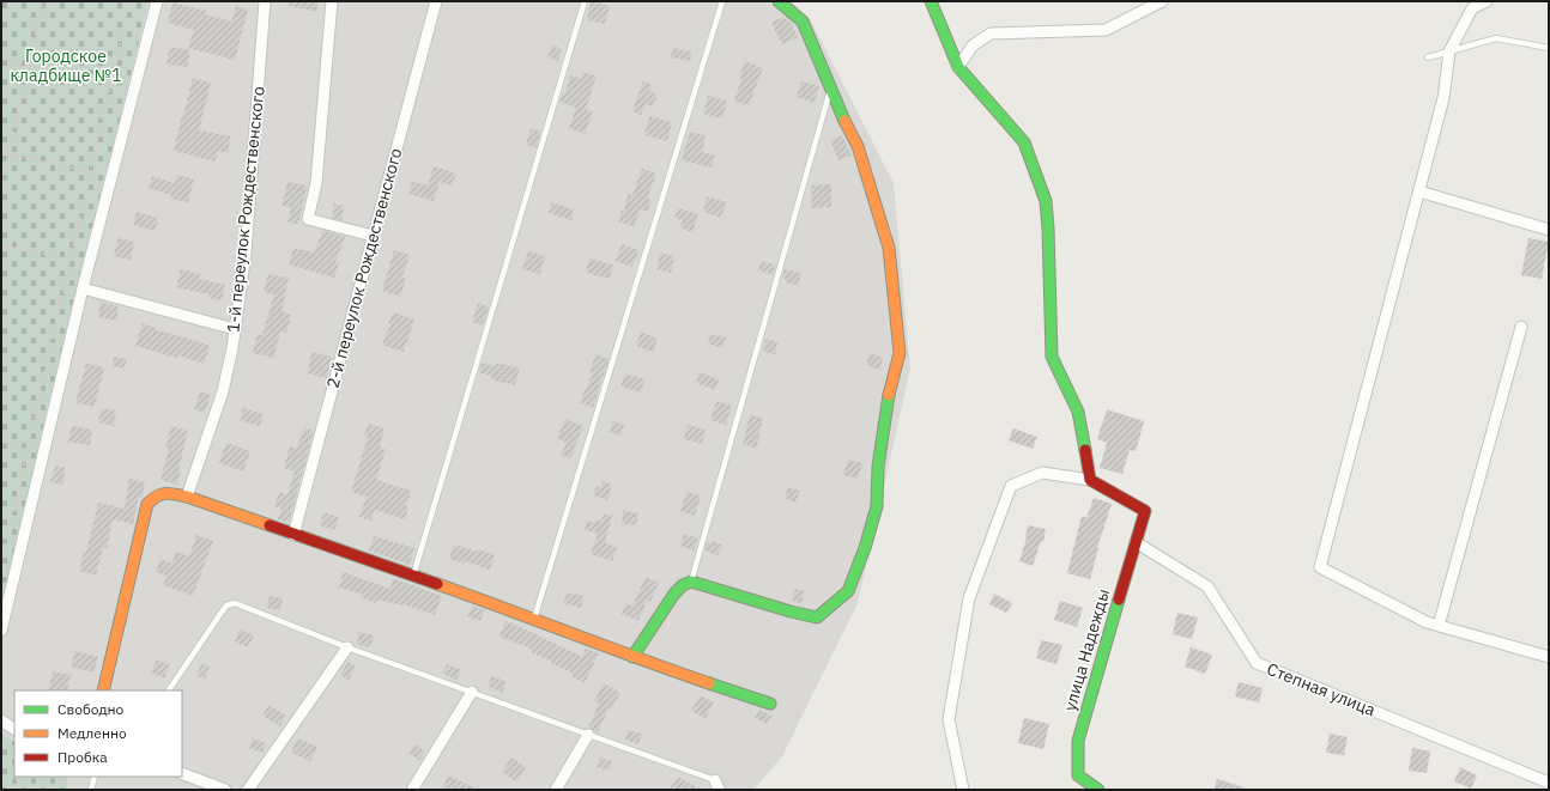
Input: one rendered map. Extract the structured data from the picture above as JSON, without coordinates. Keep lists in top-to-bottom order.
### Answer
{
  "streets": {
    "street": [
      "1-й переулок Рождественского",
      "2-й переулок Рождественского",
      "улица Надежды",
      "Степная улица"
    ]
  },
  "crossings": [
    ["улица Надежды", "Степная улица"]
  ],
  "parks": ["Городское кладбище №1"],
  "legend": ["Свободно", "Медленно", "Пробка"]
}
